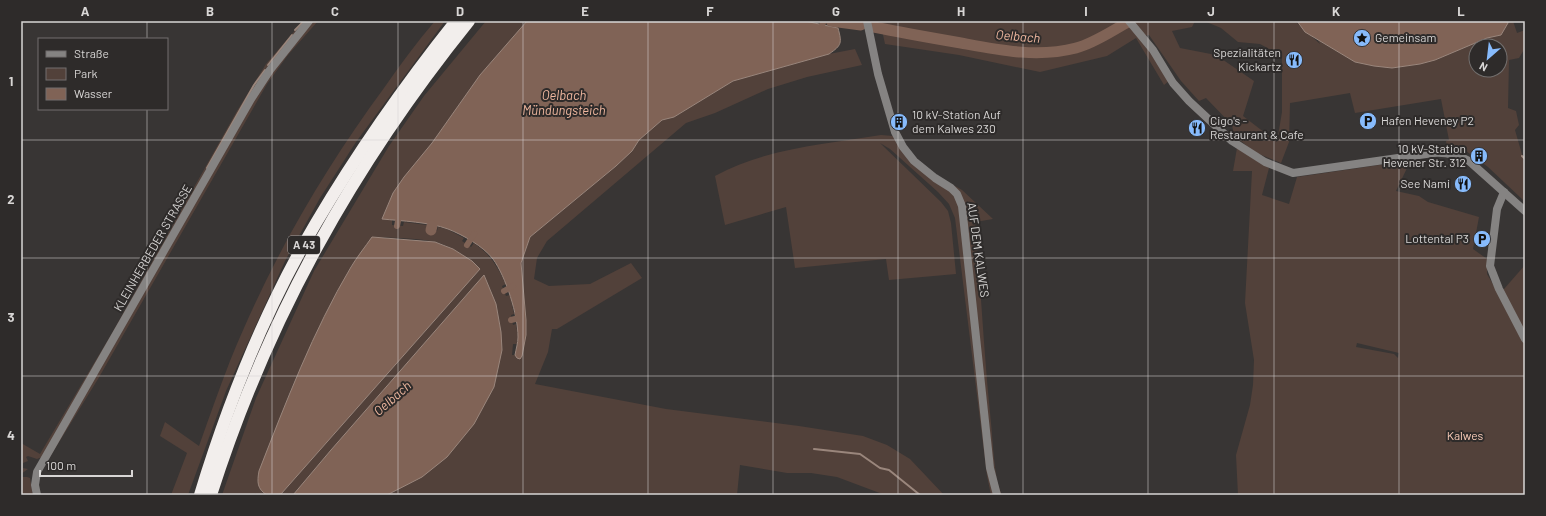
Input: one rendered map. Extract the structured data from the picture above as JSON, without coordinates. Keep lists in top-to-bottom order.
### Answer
{
  "streets": {
    "highway": ["A 43"],
    "street": ["KLEINHERBEDER STRASSE", "AUF DEM KALWES"]
  },
  "water": ["Oelbach", "Oelbach Mündungsteich"],
  "parks": ["Kalwes"],
  "places": {
    "place": ["Gemeinsam"],
    "restaurant": ["Spezialitäten Kickartz", "Cigo's - Restaurant & Cafe", "See Nami"],
    "parking": ["Hafen Heveney P2", "Lottental P3"],
    "building": ["10 kV-Station Auf dem Kalwes 230", "10 kV-Station Hevener Str. 312"]
  },
  "legend": ["Straße", "Park", "Wasser"],
  "scale_bar": "100 m",
  "north": "bottom left",
  "grid": {
    "columns": [
      "A",
      "B",
      "C",
      "D",
      "E",
      "F",
      "G",
      "H",
      "I",
      "J",
      "K",
      "L"
    ],
    "rows": [
      "1",
      "2",
      "3",
      "4"
    ]
  }
}
